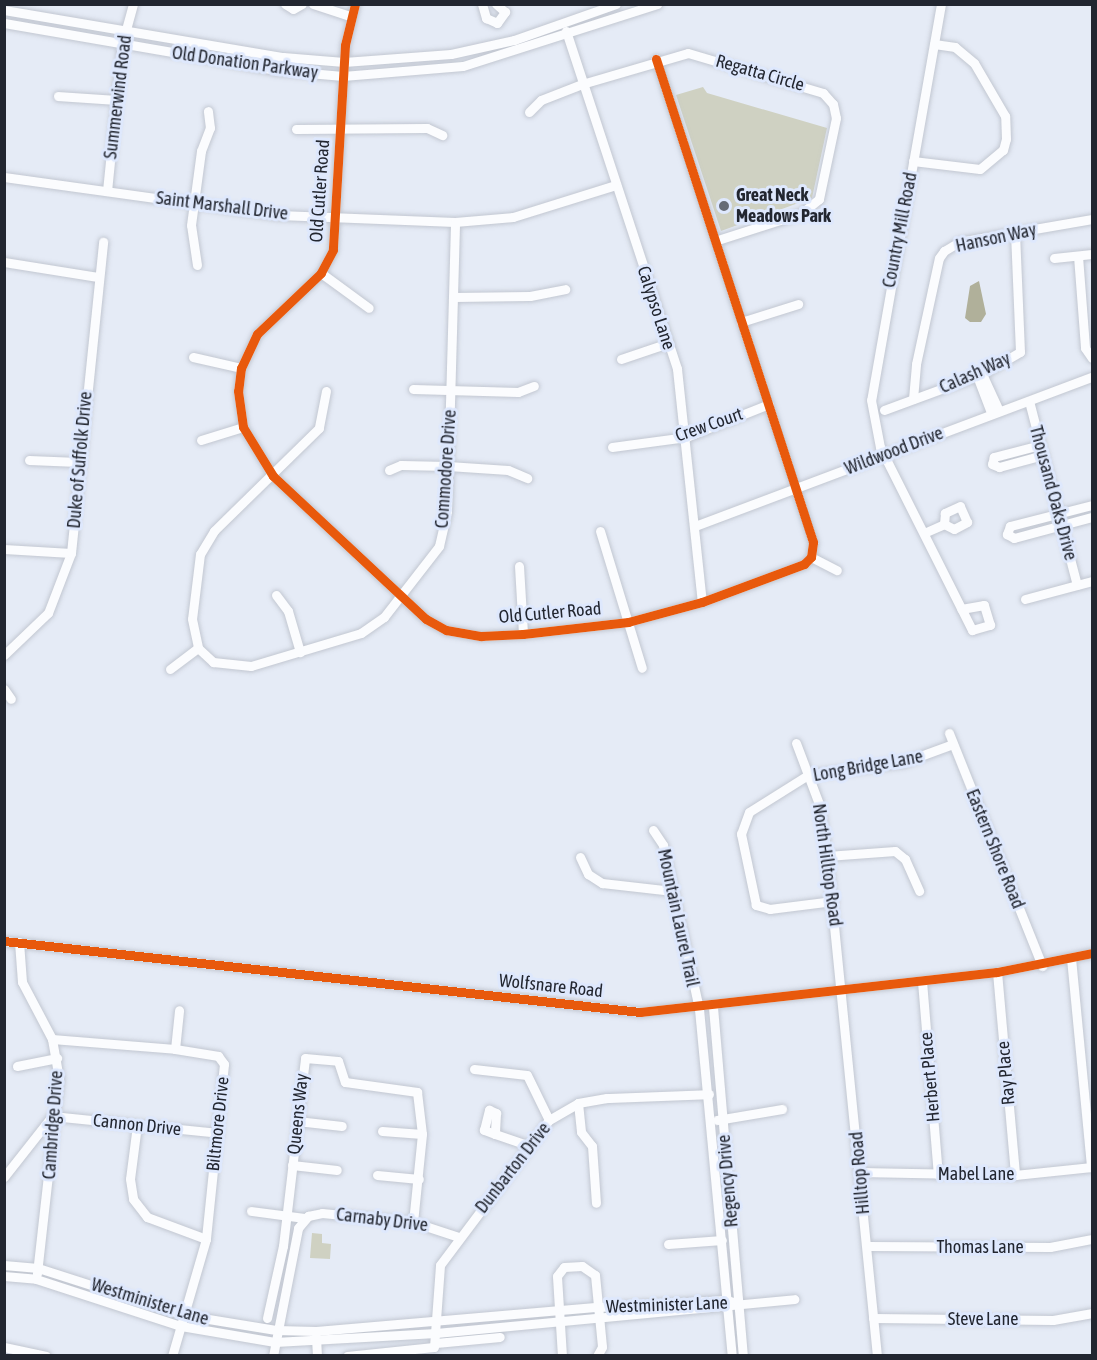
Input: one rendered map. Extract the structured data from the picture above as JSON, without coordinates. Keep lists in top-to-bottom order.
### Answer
{
  "streets": {
    "street": [
      "Old Donation Parkway",
      "Regatta Circle",
      "Summerwind Road",
      "Old Cutler Road",
      "Saint Marshall Drive",
      "Country Mill Road",
      "Hanson Way",
      "Calypso Lane",
      "Calash Way",
      "Crew Court",
      "Wildwood Drive",
      "Duke of Suffolk Drive",
      "Commodore Drive",
      "Thousand Oaks Drive",
      "Long Bridge Lane",
      "Eastern Shore Road",
      "North Hilltop Road",
      "Mountain Laurel Trail",
      "Wolfsnare Road",
      "Ray Place",
      "Herbert Place",
      "Queens Way",
      "Biltmore Drive",
      "Cambridge Drive",
      "Cannon Drive",
      "Dunbarton Drive",
      "Hilltop Road",
      "Mabel Lane",
      "Regency Drive",
      "Carnaby Drive",
      "Thomas Lane",
      "Westminister Lane",
      "Steve Lane"
    ]
  },
  "crossings": [
    ["Old Donation Parkway", "Summerwind Road"],
    ["Old Donation Parkway", "Old Cutler Road"],
    ["Old Donation Parkway", "Calypso Lane"],
    ["Regatta Circle", "Calypso Lane"],
    ["Summerwind Road", "Saint Marshall Drive"],
    ["Old Cutler Road", "Saint Marshall Drive"],
    ["Old Cutler Road", "Calypso Lane"],
    ["Old Cutler Road", "Commodore Drive"],
    ["Saint Marshall Drive", "Calypso Lane"],
    ["Saint Marshall Drive", "Commodore Drive"],
    ["Country Mill Road", "Wildwood Drive"],
    ["Hanson Way", "Calash Way"],
    ["Calypso Lane", "Crew Court"],
    ["Calypso Lane", "Wildwood Drive"],
    ["Wildwood Drive", "Thousand Oaks Drive"],
    ["Long Bridge Lane", "Eastern Shore Road"],
    ["Long Bridge Lane", "North Hilltop Road"],
    ["Eastern Shore Road", "Wolfsnare Road"],
    ["North Hilltop Road", "Wolfsnare Road"],
    ["North Hilltop Road", "Hilltop Road"],
    ["Mountain Laurel Trail", "Wolfsnare Road"],
    ["Mountain Laurel Trail", "Regency Drive"],
    ["Wolfsnare Road", "Ray Place"],
    ["Wolfsnare Road", "Herbert Place"],
    ["Wolfsnare Road", "Cambridge Drive"],
    ["Wolfsnare Road", "Hilltop Road"],
    ["Wolfsnare Road", "Regency Drive"],
    ["Ray Place", "Mabel Lane"],
    ["Herbert Place", "Mabel Lane"],
    ["Queens Way", "Carnaby Drive"],
    ["Biltmore Drive", "Cambridge Drive"],
    ["Biltmore Drive", "Cannon Drive"],
    ["Biltmore Drive", "Westminister Lane"],
    ["Cambridge Drive", "Cannon Drive"],
    ["Cambridge Drive", "Westminister Lane"],
    ["Dunbarton Drive", "Regency Drive"],
    ["Dunbarton Drive", "Carnaby Drive"],
    ["Dunbarton Drive", "Westminister Lane"],
    ["Hilltop Road", "Mabel Lane"],
    ["Hilltop Road", "Thomas Lane"],
    ["Hilltop Road", "Steve Lane"],
    ["Regency Drive", "Westminister Lane"]
  ],
  "places": ["Great Neck Meadows Park"]
}
